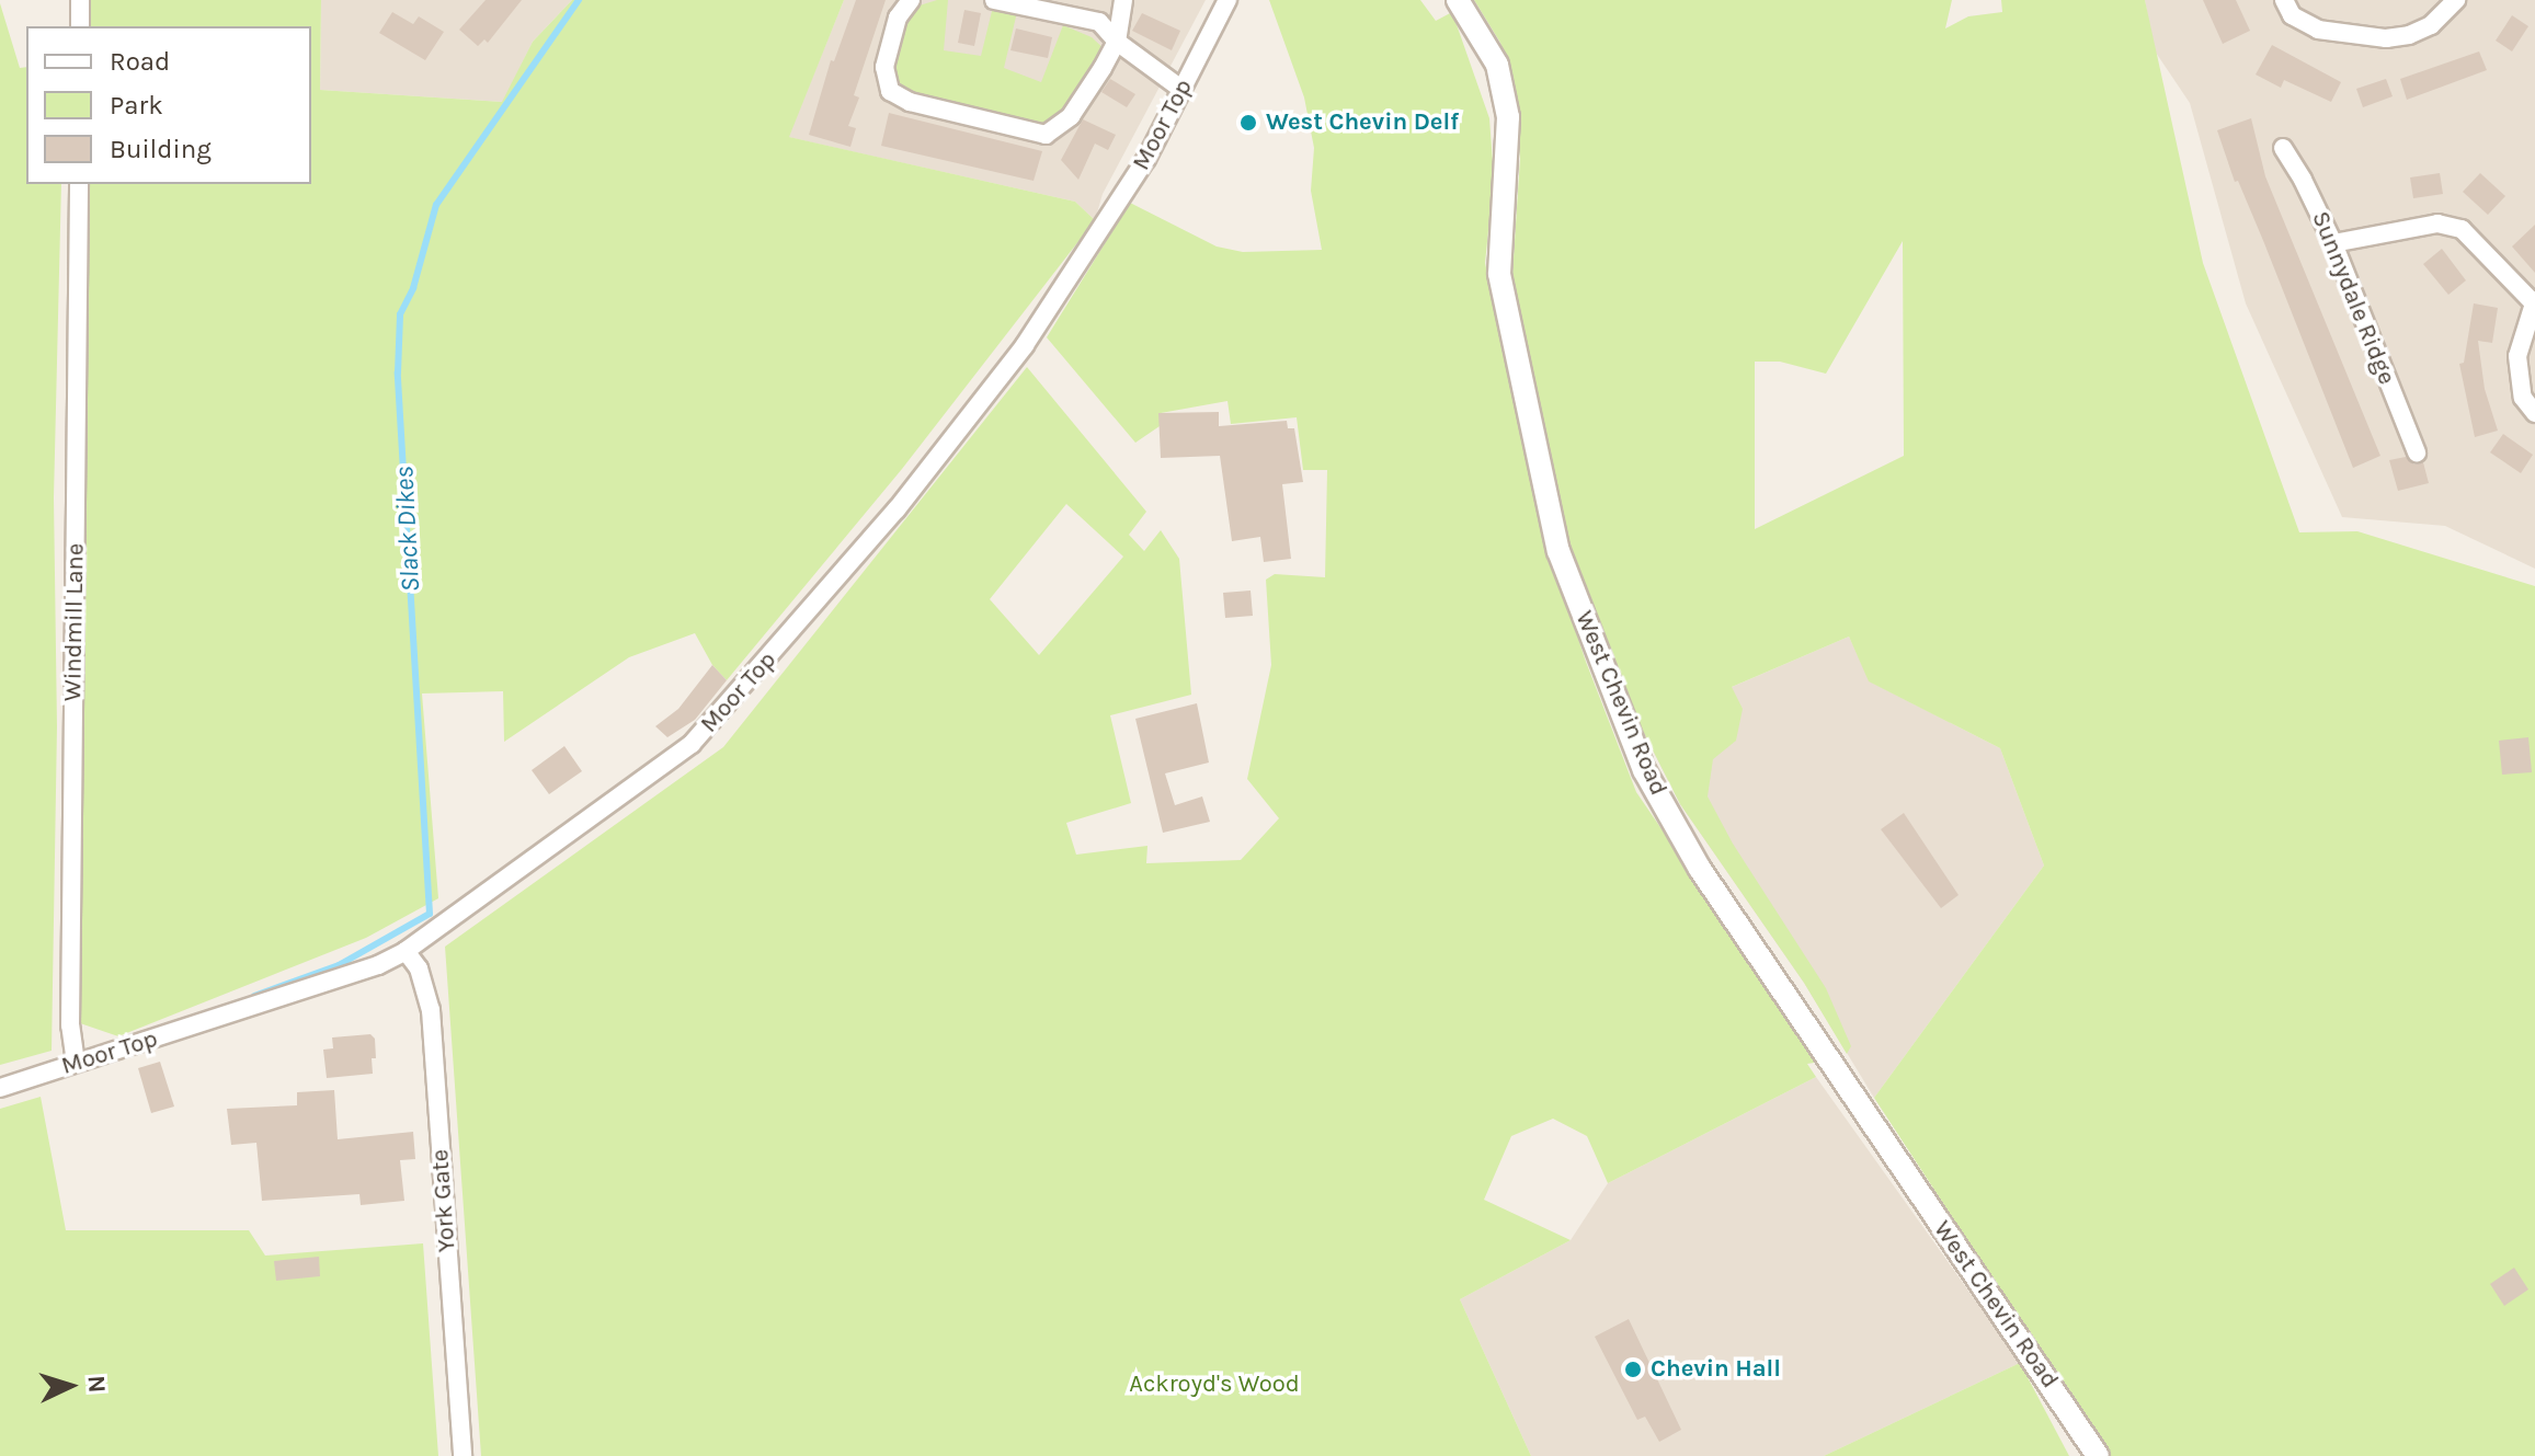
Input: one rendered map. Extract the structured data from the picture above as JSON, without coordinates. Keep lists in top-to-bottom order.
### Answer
{
  "streets": {
    "street": [
      "Moor Top",
      "Sunnydale Ridge",
      "Windmill Lane",
      "West Chevin Road",
      "York Gate"
    ]
  },
  "crossings": [
    ["Moor Top", "Windmill Lane"],
    ["Moor Top", "York Gate"]
  ],
  "water": ["Slack Dikes"],
  "parks": ["Ackroyd's Wood"],
  "places": ["West Chevin Delf", "Chevin Hall"],
  "legend": ["Road", "Park", "Building"],
  "north": "right"
}
